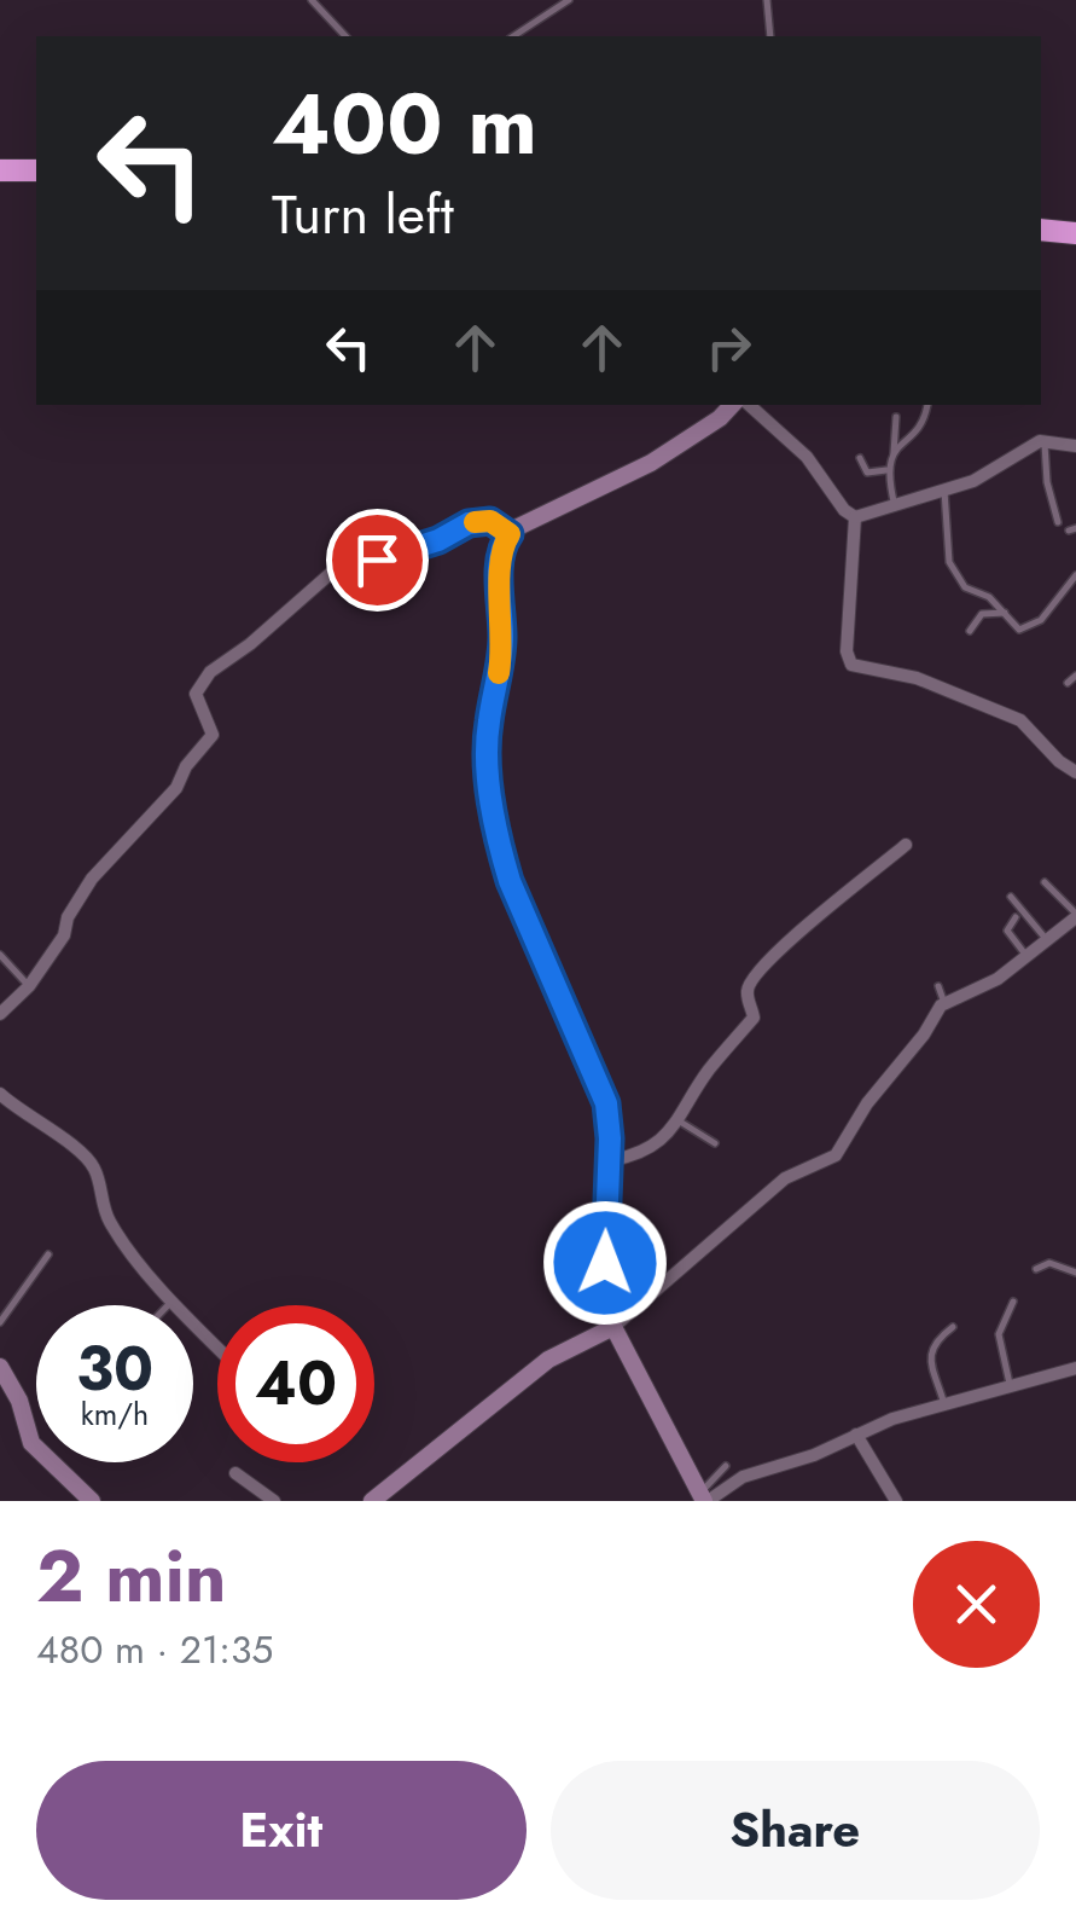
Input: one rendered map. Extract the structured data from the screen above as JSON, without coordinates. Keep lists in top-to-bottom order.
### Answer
{
  "page": {
    "turn": ["400 m", "Turn left"],
    "speed": "30 km/h",
    "limit": "40",
    "heading": ["2 min", "480 m · 21:35"],
    "buttons": ["Exit", "Share"]
  }
}
